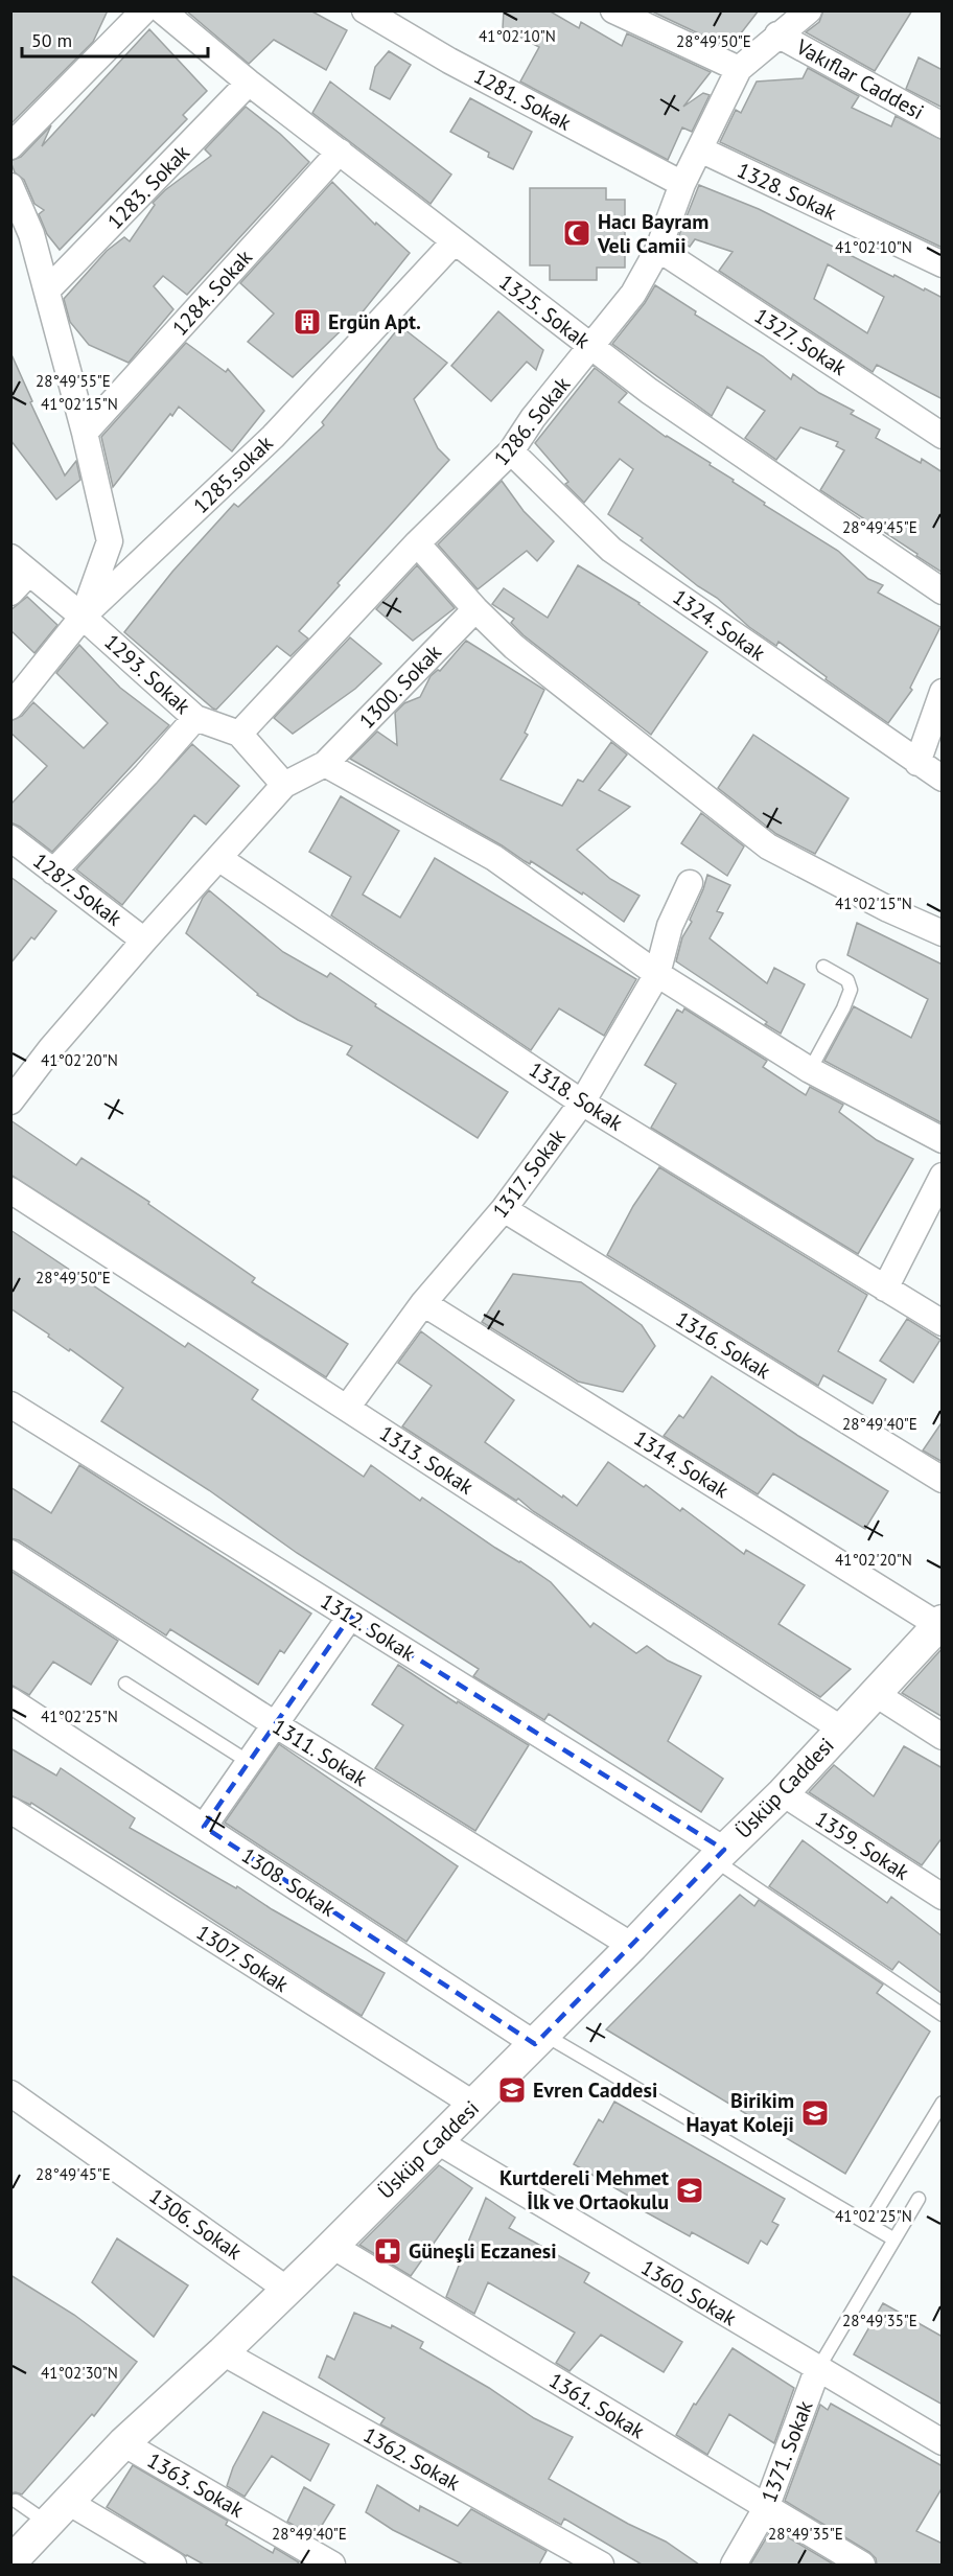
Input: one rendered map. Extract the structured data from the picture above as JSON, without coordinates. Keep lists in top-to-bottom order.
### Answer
{
  "streets": {
    "street": [
      "Vakıflar Caddesi",
      "1281. Sokak",
      "1283. Sokak",
      "1328. Sokak",
      "1284. Sokak",
      "1325. Sokak",
      "1327. Sokak",
      "1286. Sokak",
      "1285.sokak",
      "1324. Sokak",
      "1293. Sokak",
      "1300. Sokak",
      "1287. Sokak",
      "1318. Sokak",
      "1317. Sokak",
      "1316. Sokak",
      "1313. Sokak",
      "1314. Sokak",
      "1312. Sokak",
      "1311. Sokak",
      "Üsküp Caddesi",
      "1359. Sokak",
      "1308. Sokak",
      "1307. Sokak",
      "1306. Sokak",
      "1360. Sokak",
      "1361. Sokak",
      "1371. Sokak",
      "1362. Sokak",
      "1363. Sokak"
    ]
  },
  "crossings": [
    ["Vakıflar Caddesi", "1286. Sokak"],
    ["1281. Sokak", "1286. Sokak"],
    ["1283. Sokak", "1325. Sokak"],
    ["1328. Sokak", "1286. Sokak"],
    ["1284. Sokak", "1325. Sokak"],
    ["1325. Sokak", "1286. Sokak"],
    ["1325. Sokak", "1285.sokak"],
    ["1327. Sokak", "1286. Sokak"],
    ["1286. Sokak", "1324. Sokak"],
    ["1286. Sokak", "1293. Sokak"],
    ["1285.sokak", "1293. Sokak"],
    ["1318. Sokak", "1317. Sokak"],
    ["1317. Sokak", "1316. Sokak"],
    ["1317. Sokak", "1313. Sokak"],
    ["1317. Sokak", "1314. Sokak"],
    ["1313. Sokak", "Üsküp Caddesi"],
    ["1314. Sokak", "Üsküp Caddesi"],
    ["1312. Sokak", "Üsküp Caddesi"],
    ["1311. Sokak", "Üsküp Caddesi"],
    ["Üsküp Caddesi", "1359. Sokak"],
    ["Üsküp Caddesi", "1308. Sokak"],
    ["Üsküp Caddesi", "1307. Sokak"],
    ["Üsküp Caddesi", "1306. Sokak"],
    ["Üsküp Caddesi", "1360. Sokak"],
    ["Üsküp Caddesi", "1361. Sokak"],
    ["Üsküp Caddesi", "1362. Sokak"],
    ["Üsküp Caddesi", "1363. Sokak"],
    ["1360. Sokak", "1371. Sokak"],
    ["1361. Sokak", "1371. Sokak"]
  ],
  "places": {
    "mosque": ["Hacı Bayram Veli Camii"],
    "building": ["Ergün Apt."],
    "school or university": ["Evren Caddesi", "Birikim Hayat Koleji", "Kurtdereli Mehmet İlk ve Ortaokulu"],
    "pharmacy": ["Güneşli Eczanesi"]
  },
  "scale_bar": "50 m",
  "coordinates": [
    "41°02'10\"N",
    "28°49'50\"E",
    "28°49'55\"E",
    "41°02'15\"N",
    "28°49'45\"E",
    "41°02'20\"N",
    "28°49'40\"E",
    "41°02'25\"N",
    "28°49'35\"E",
    "41°02'30\"N"
  ]
}
